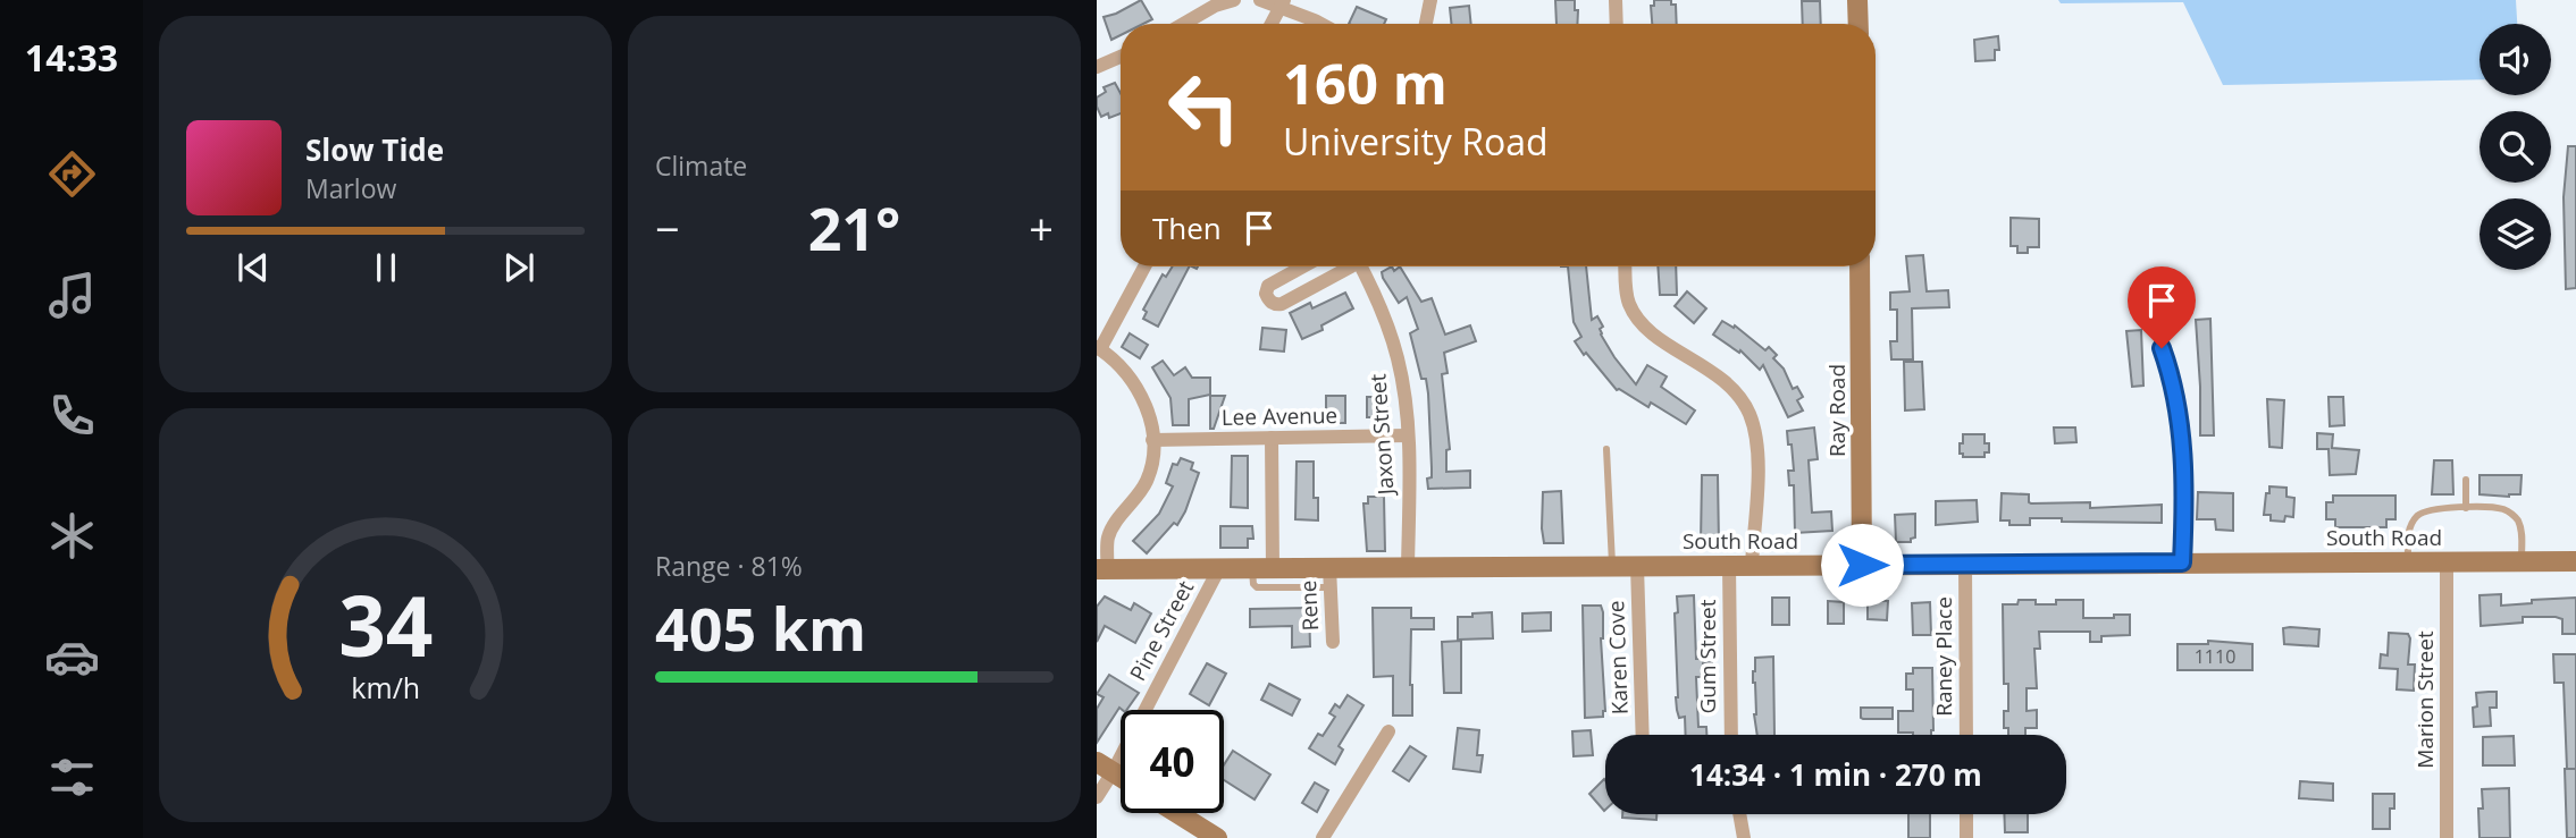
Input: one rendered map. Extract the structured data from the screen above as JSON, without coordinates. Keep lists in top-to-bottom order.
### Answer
{
  "streets": {
    "street": [
      "Ray Road",
      "Lee Avenue",
      "Jaxon Street",
      "South Road",
      "Rene",
      "Pine Street",
      "Gum Street",
      "Raney Place",
      "Karen Cove",
      "Marion Street"
    ]
  },
  "crossings": [
    ["Ray Road", "South Road"],
    ["Lee Avenue", "Jaxon Street"],
    ["Jaxon Street", "South Road"],
    ["South Road", "Rene"],
    ["South Road", "Pine Street"],
    ["South Road", "Gum Street"],
    ["South Road", "Raney Place"],
    ["South Road", "Karen Cove"],
    ["South Road", "Marion Street"]
  ],
  "house_numbers": ["1110"],
  "page": {
    "tabs": "14:33",
    "tile": [
      "Climate",
      ["Range · 81%", "405 km"]
    ],
    "turn": ["160 m", "University Road"],
    "song": ["Slow Tide", "Marlow"],
    "then": "Then",
    "heat": ["−", "21°", "+"],
    "limit": "40",
    "trip": "14:34 · 1 min · 270 m",
    "gauge": ["34", "km/h"]
  }
}
